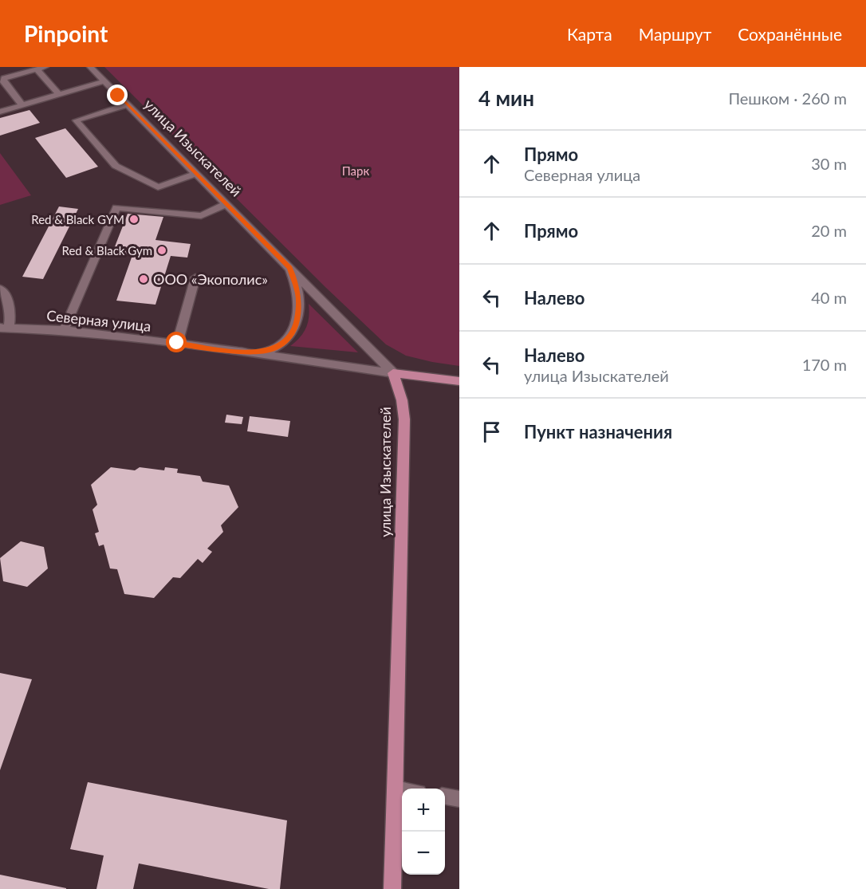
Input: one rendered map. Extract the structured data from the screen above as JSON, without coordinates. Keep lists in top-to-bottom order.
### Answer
{
  "streets": {
    "main road": ["улица Изыскателей"],
    "street": ["Северная улица"]
  },
  "crossings": [
    ["улица Изыскателей", "Северная улица"]
  ],
  "parks": ["Парк"],
  "places": ["Red & Black GYM", "Red & Black Gym", "ООО «Экополис»"],
  "page": {
    "header": "Pinpoint",
    "nav": ["Карта", "Маршрут", "Сохранённые"],
    "heading": ["4 мин", "Пешком · 260 m"],
    "list": [
      ["Прямо", "Северная улица", "30 m"],
      ["Прямо", "20 m"],
      ["Налево", "40 m"],
      ["Налево", "улица Изыскателей", "170 m"],
      "Пункт назначения"
    ],
    "map_buttons": ["+", "−"]
  }
}
